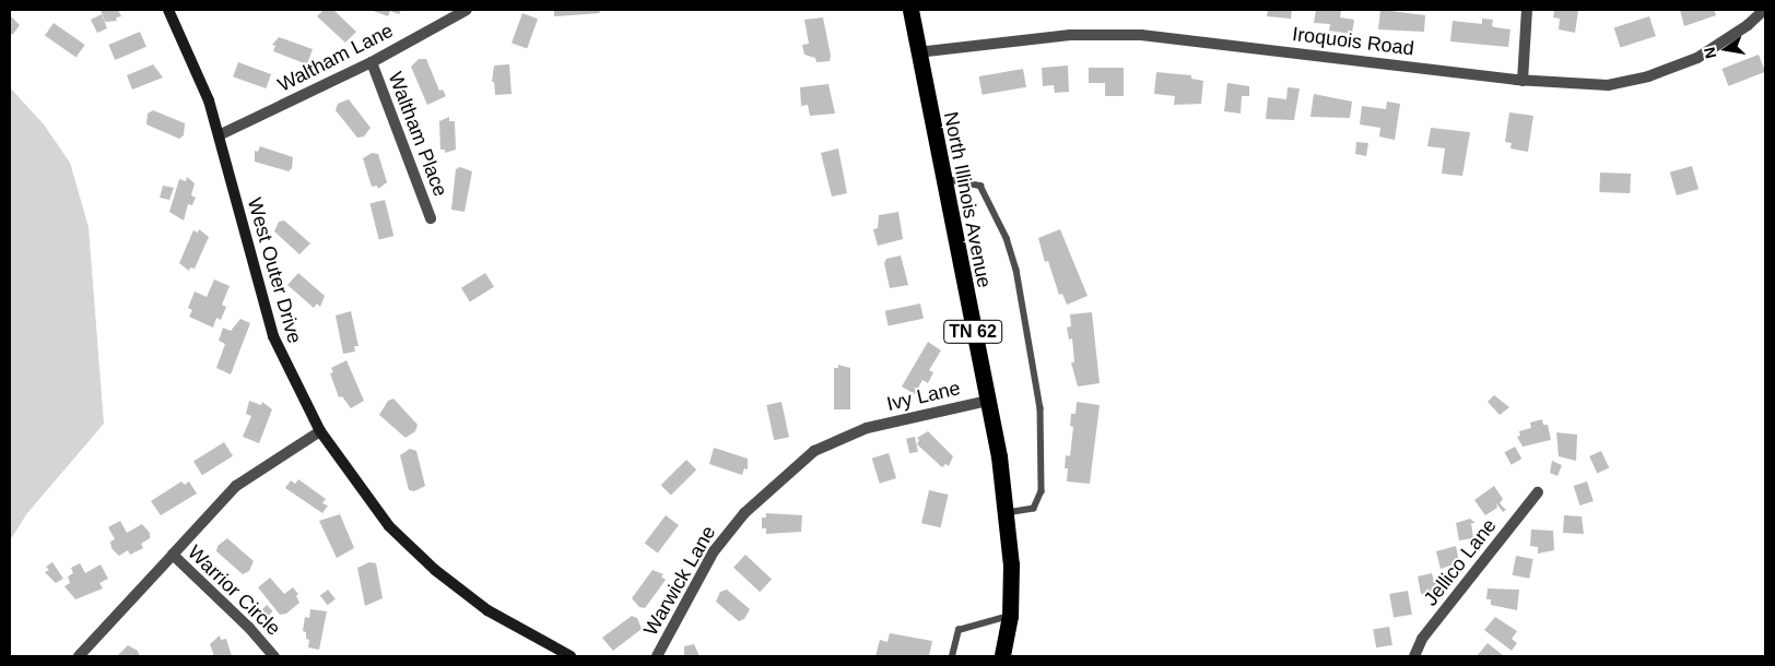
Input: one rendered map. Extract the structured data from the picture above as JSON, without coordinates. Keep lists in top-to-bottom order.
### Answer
{
  "streets": {
    "highway": ["North Illinois Avenue", "TN 62"],
    "street": [
      "Iroquois Road",
      "Waltham Lane",
      "Waltham Place",
      "West Outer Drive",
      "Ivy Lane",
      "Jellico Lane",
      "Warwick Lane",
      "Warrior Circle"
    ]
  },
  "crossings": [
    ["Iroquois Road", "North Illinois Avenue"],
    ["Waltham Lane", "Waltham Place"],
    ["Waltham Lane", "West Outer Drive"],
    ["North Illinois Avenue", "Ivy Lane"],
    ["Ivy Lane", "Warwick Lane"]
  ],
  "north": "left"
}
